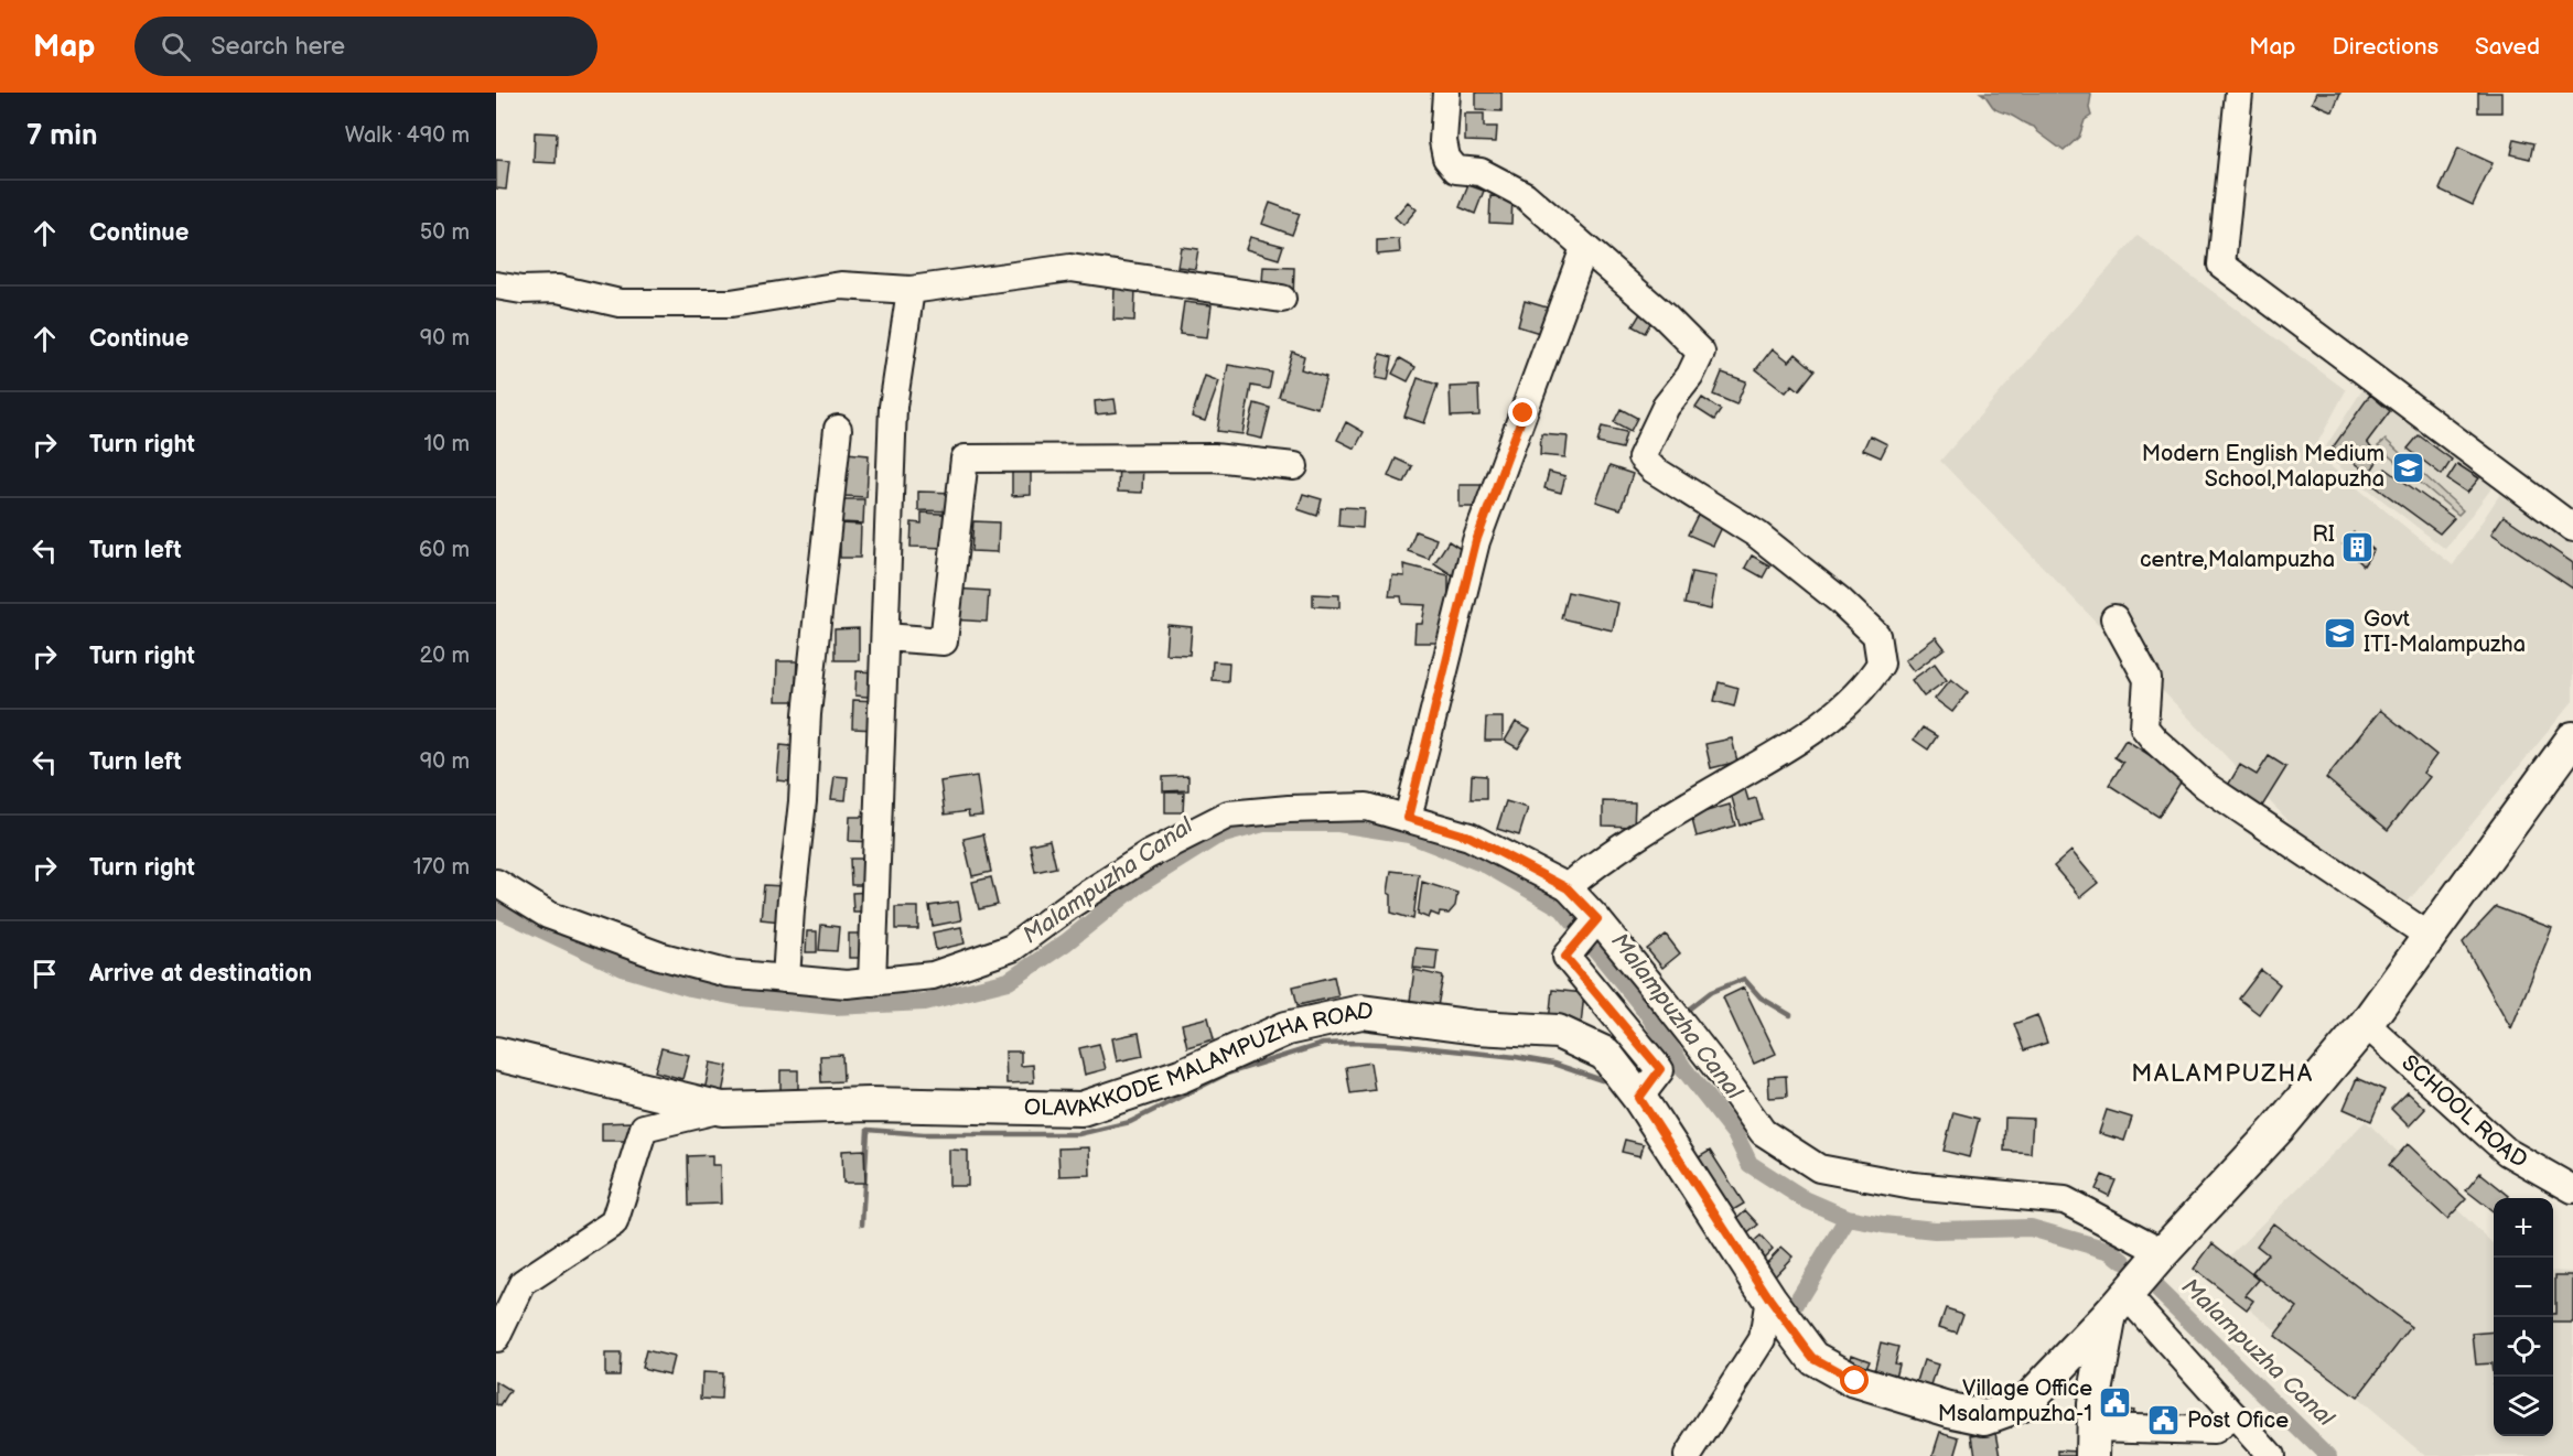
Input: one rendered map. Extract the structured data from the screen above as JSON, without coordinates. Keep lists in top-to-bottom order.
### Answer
{
  "streets": {
    "main road": ["OLAVAKKODE MALAMPUZHA ROAD"],
    "street": ["SCHOOL ROAD"]
  },
  "districts": ["MALAMPUZHA"],
  "water": ["Malampuzha Canal"],
  "places": {
    "school or university": ["Modern English Medium School,Malapuzha", "Govt ITI-Malampuzha"],
    "building": ["RI centre,Malampuzha"],
    "public building": ["Village Office Msalampuzha-1", "Post Ofice"]
  },
  "page": {
    "header": "Map",
    "search": "Search here",
    "nav": ["Map", "Directions", "Saved"],
    "heading": ["7 min", "Walk · 490 m"],
    "list": [
      ["Continue", "50 m"],
      ["Continue", "90 m"],
      ["Turn right", "10 m"],
      ["Turn left", "60 m"],
      ["Turn right", "20 m"],
      ["Turn left", "90 m"],
      ["Turn right", "170 m"],
      "Arrive at destination"
    ],
    "map_buttons": ["+", "−"]
  }
}
